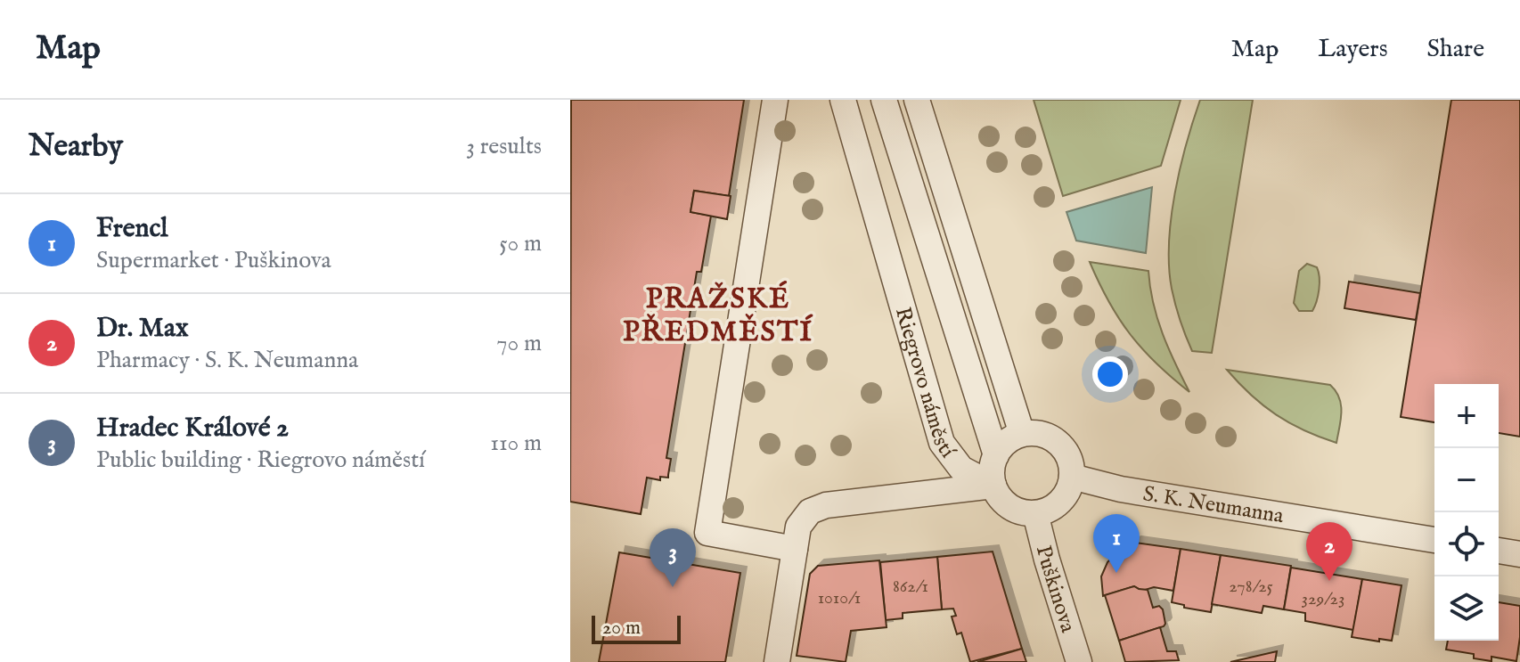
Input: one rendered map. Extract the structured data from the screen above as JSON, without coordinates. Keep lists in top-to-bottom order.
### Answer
{
  "streets": {
    "street": ["Riegrovo náměstí", "S. K. Neumanna", "Puškinova"]
  },
  "crossings": [
    ["Riegrovo náměstí", "S. K. Neumanna"],
    ["Riegrovo náměstí", "Puškinova"],
    ["S. K. Neumanna", "Puškinova"]
  ],
  "districts": ["PRAŽSKÉ PŘEDMĚSTÍ"],
  "house_numbers": [
    "862/1",
    "278/25",
    "1010/1",
    "329/23"
  ],
  "scale_bar": "20 m",
  "page": {
    "header": "Map",
    "nav": ["Map", "Layers", "Share"],
    "heading": ["Nearby", "3 results"],
    "list": [
      {
        "mark": "1",
        "name": "Frencl",
        "note": "Supermarket · Puškinova",
        "value": "50 m"
      },
      {
        "mark": "2",
        "name": "Dr. Max",
        "note": "Pharmacy · S. K. Neumanna",
        "value": "70 m"
      },
      {
        "mark": "3",
        "name": "Hradec Králové 2",
        "note": "Public building · Riegrovo náměstí",
        "value": "110 m"
      }
    ],
    "map_buttons": ["+", "−"],
    "pins": ["1", "2", "3"],
    "scale": "20 m"
  }
}
